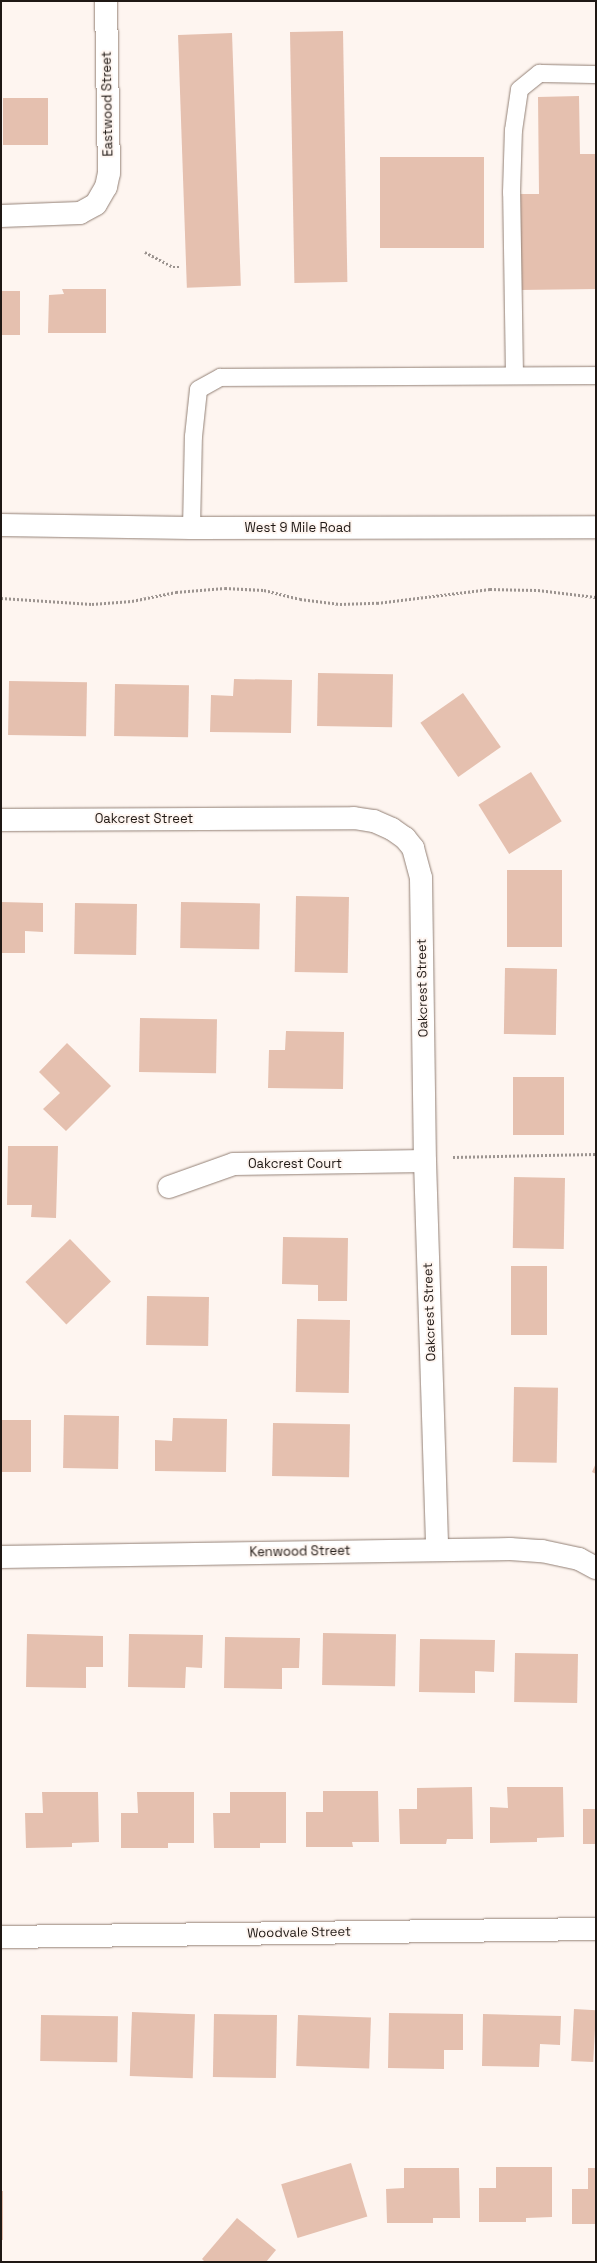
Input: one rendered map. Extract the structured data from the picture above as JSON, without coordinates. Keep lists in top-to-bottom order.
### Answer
{
  "streets": {
    "street": [
      "Eastwood Street",
      "West 9 Mile Road",
      "Oakcrest Street",
      "Oakcrest Court",
      "Kenwood Street",
      "Woodvale Street"
    ]
  },
  "crossings": [
    ["Oakcrest Street", "Oakcrest Court"],
    ["Oakcrest Street", "Kenwood Street"]
  ]
}
